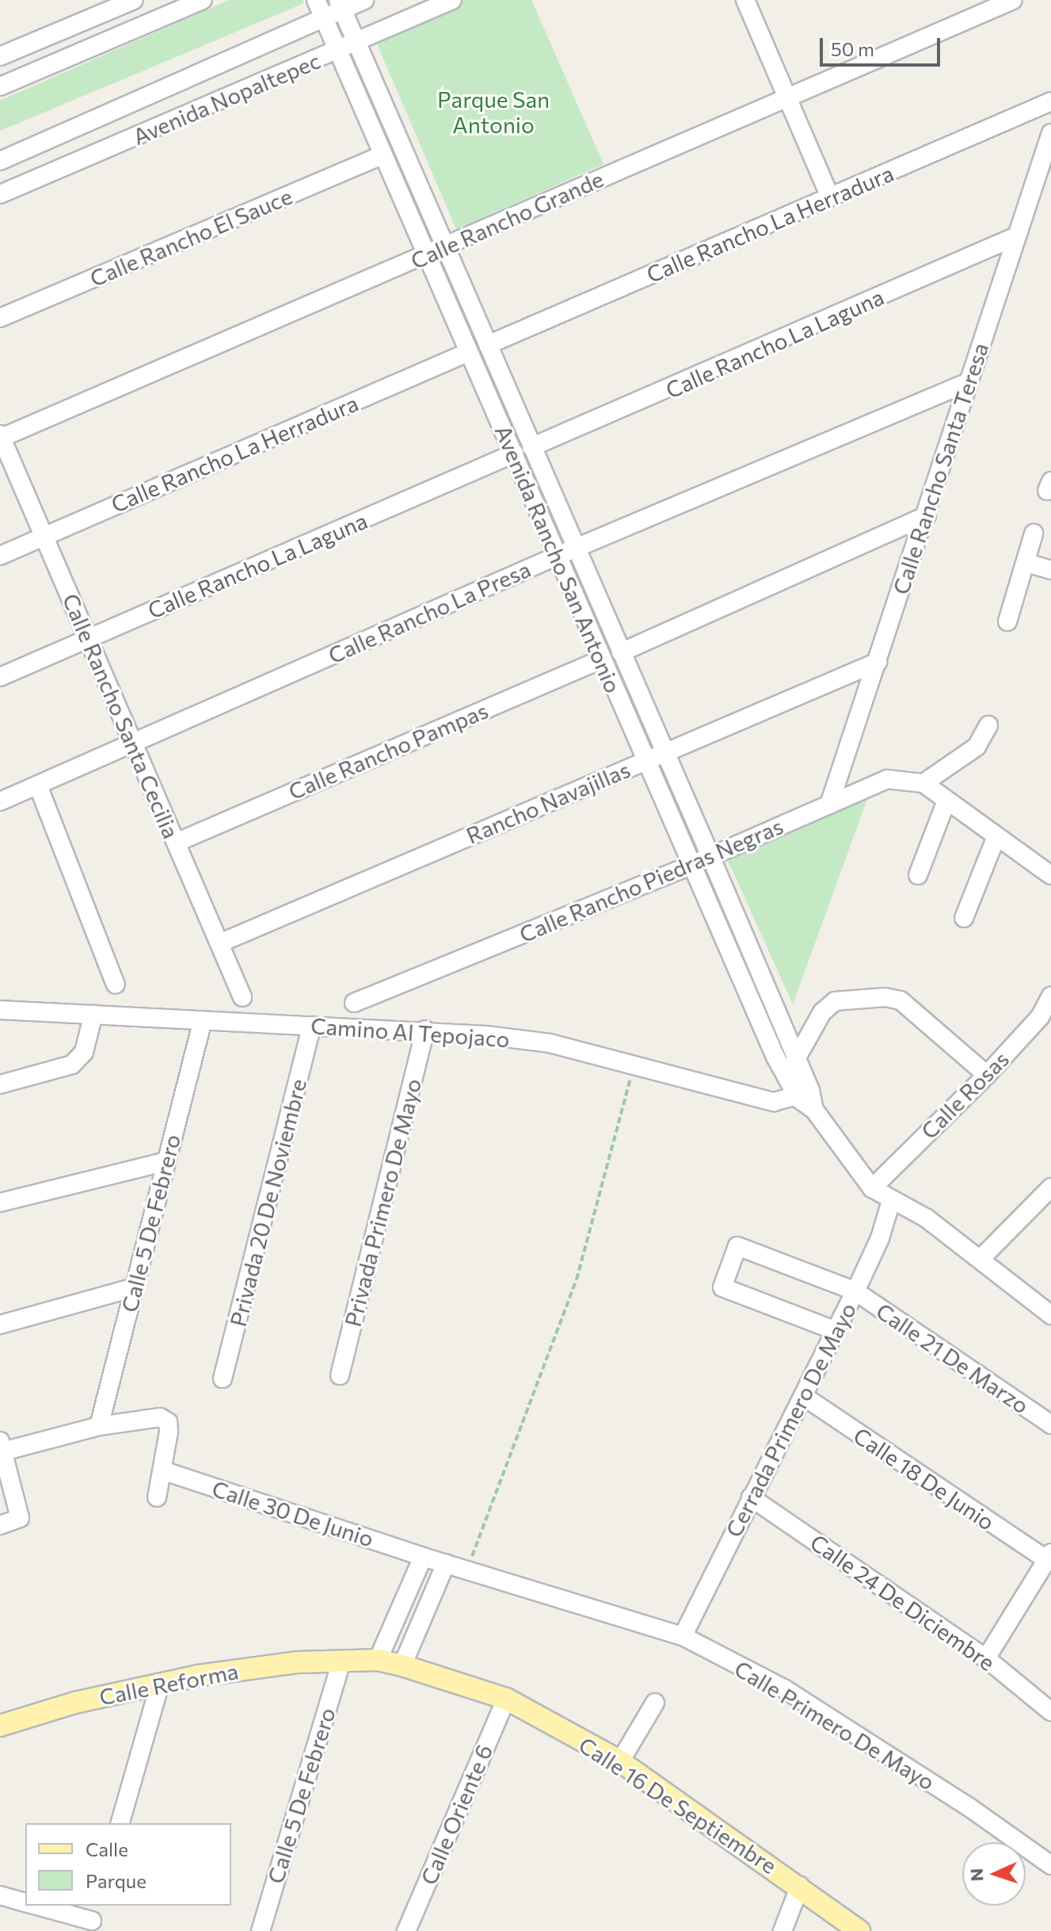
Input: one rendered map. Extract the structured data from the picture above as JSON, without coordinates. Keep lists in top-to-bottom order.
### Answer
{
  "streets": {
    "main road": ["Calle Reforma", "Calle 16 De Septiembre"],
    "street": [
      "Avenida Nopaltepec",
      "Calle Rancho Grande",
      "Calle Rancho La Herradura",
      "Calle Rancho El Sauce",
      "Calle Rancho La Laguna",
      "Calle Rancho Santa Teresa",
      "Avenida Rancho San Antonio",
      "Calle Rancho La Presa",
      "Calle Rancho Santa Cecilia",
      "Calle Rancho Pampas",
      "Rancho Navajillas",
      "Calle Rancho Piedras Negras",
      "Camino Al Tepojaco",
      "Calle Rosas",
      "Privada 20 De Noviembre",
      "Privada Primero De Mayo",
      "Calle 5 De Febrero",
      "Calle 21 De Marzo",
      "Cerrada Primero De Mayo",
      "Calle 18 De Junio",
      "Calle 30 De Junio",
      "Calle 24 De Diciembre",
      "Calle Primero De Mayo",
      "Calle Oriente 6"
    ]
  },
  "crossings": [
    ["Avenida Nopaltepec", "Avenida Rancho San Antonio"],
    ["Calle Rancho Grande", "Avenida Rancho San Antonio"],
    ["Calle Rancho Grande", "Calle Rancho Santa Cecilia"],
    ["Calle Rancho La Herradura", "Avenida Rancho San Antonio"],
    ["Calle Rancho La Herradura", "Calle Rancho Santa Cecilia"],
    ["Calle Rancho El Sauce", "Avenida Rancho San Antonio"],
    ["Calle Rancho La Laguna", "Calle Rancho Santa Teresa"],
    ["Calle Rancho La Laguna", "Avenida Rancho San Antonio"],
    ["Calle Rancho La Laguna", "Calle Rancho Santa Cecilia"],
    ["Calle Rancho Santa Teresa", "Calle Rancho La Presa"],
    ["Calle Rancho Santa Teresa", "Rancho Navajillas"],
    ["Calle Rancho Santa Teresa", "Calle Rancho Piedras Negras"],
    ["Avenida Rancho San Antonio", "Calle Rancho La Presa"],
    ["Avenida Rancho San Antonio", "Calle Rancho Pampas"],
    ["Avenida Rancho San Antonio", "Rancho Navajillas"],
    ["Avenida Rancho San Antonio", "Calle Rancho Piedras Negras"],
    ["Avenida Rancho San Antonio", "Camino Al Tepojaco"],
    ["Avenida Rancho San Antonio", "Calle Rosas"],
    ["Avenida Rancho San Antonio", "Cerrada Primero De Mayo"],
    ["Calle Rancho La Presa", "Calle Rancho Santa Cecilia"],
    ["Calle Rancho Santa Cecilia", "Calle Rancho Pampas"],
    ["Calle Rancho Santa Cecilia", "Rancho Navajillas"],
    ["Camino Al Tepojaco", "Privada 20 De Noviembre"],
    ["Camino Al Tepojaco", "Privada Primero De Mayo"],
    ["Camino Al Tepojaco", "Calle 5 De Febrero"],
    ["Calle 5 De Febrero", "Calle Reforma"],
    ["Calle 5 De Febrero", "Calle 16 De Septiembre"],
    ["Calle 21 De Marzo", "Cerrada Primero De Mayo"],
    ["Cerrada Primero De Mayo", "Calle 18 De Junio"],
    ["Cerrada Primero De Mayo", "Calle 24 De Diciembre"],
    ["Cerrada Primero De Mayo", "Calle Primero De Mayo"],
    ["Calle 30 De Junio", "Calle Primero De Mayo"],
    ["Calle Reforma", "Calle 16 De Septiembre"],
    ["Calle 16 De Septiembre", "Calle Oriente 6"]
  ],
  "parks": ["Parque San Antonio"],
  "legend": ["Calle", "Parque"],
  "scale_bar": "50 m",
  "north": "left"
}
